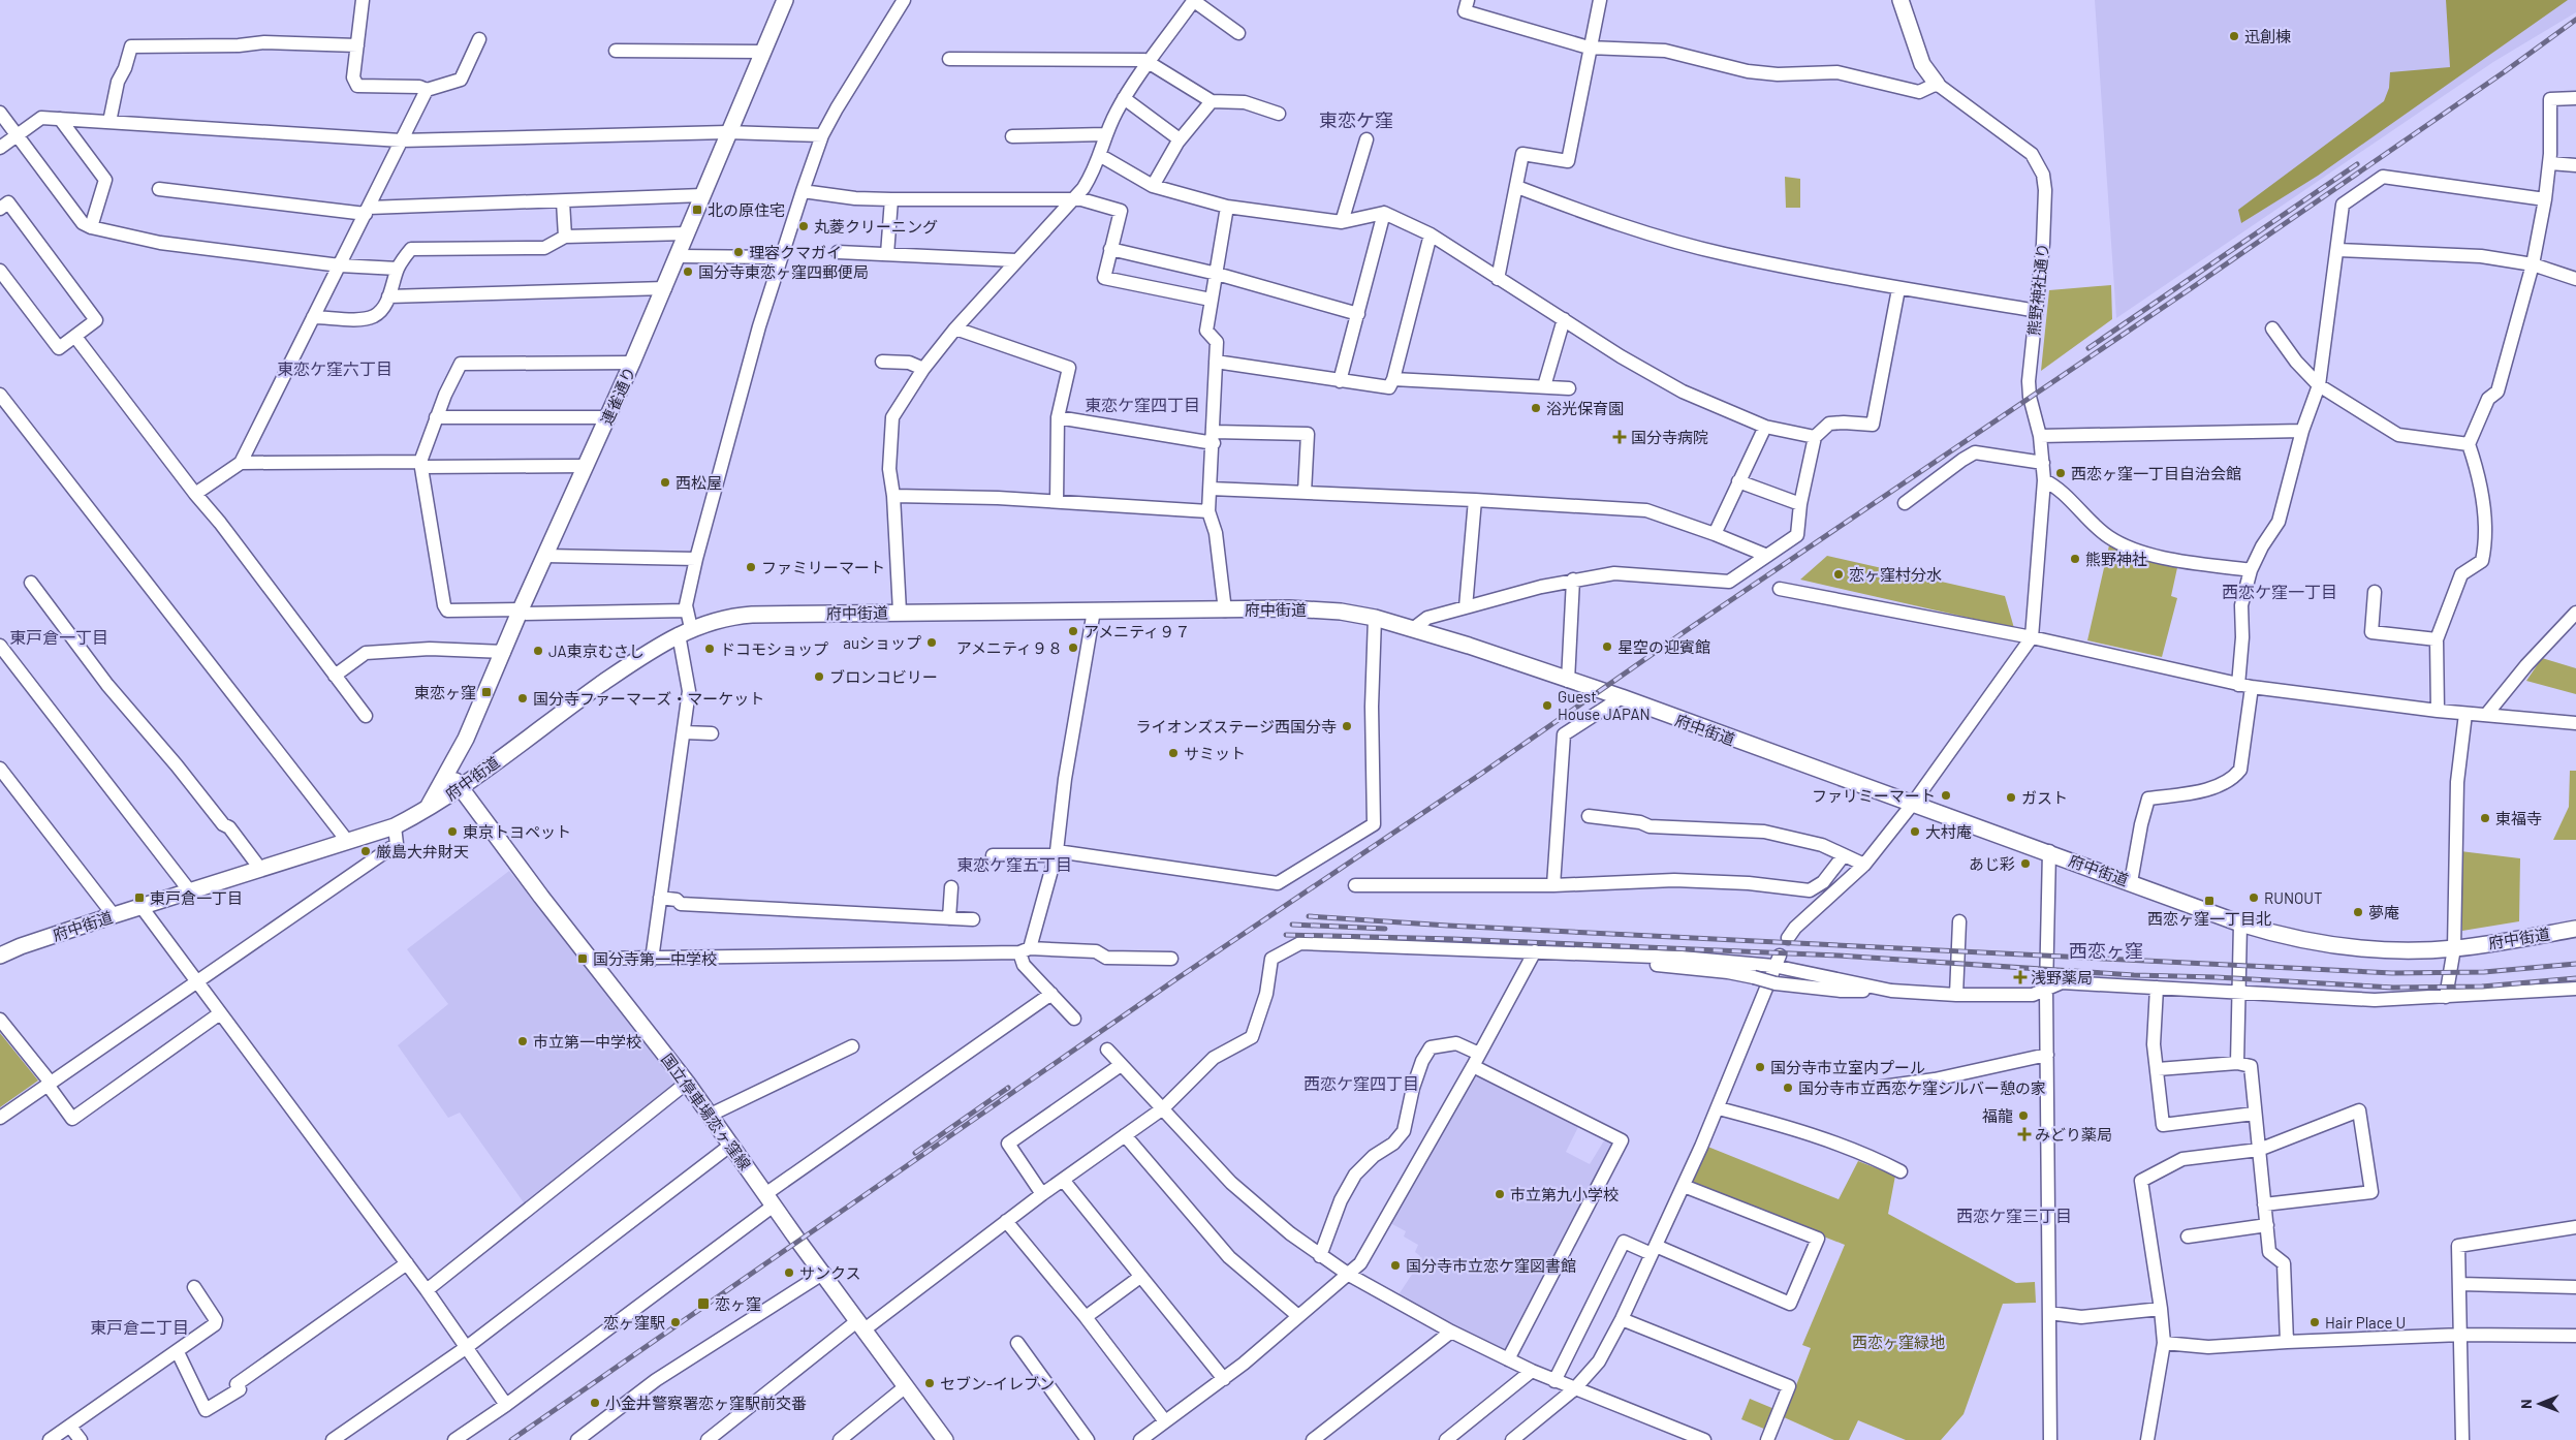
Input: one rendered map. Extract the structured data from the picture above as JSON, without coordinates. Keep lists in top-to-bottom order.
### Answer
{
  "streets": {
    "main road": [
      "熊野神社通り",
      "連雀通り",
      "府中街道",
      "国立停車場恋ヶ窪線"
    ]
  },
  "crossings": [
    ["連雀通り", "府中街道"],
    ["府中街道", "国立停車場恋ヶ窪線"]
  ],
  "districts": [
    "東恋ケ窪",
    "東恋ケ窪六丁目",
    "東恋ケ窪四丁目",
    "西恋ケ窪一丁目",
    "東戸倉一丁目",
    "東恋ケ窪五丁目",
    "西恋ヶ窪",
    "西恋ケ窪四丁目",
    "西恋ケ窪三丁目",
    "東戸倉二丁目"
  ],
  "parks": ["西恋ヶ窪緑地"],
  "places": {
    "other": [
      "迅創棟",
      "丸菱クリーニング",
      "理容クマガイ",
      "国分寺東恋ヶ窪四郵便局",
      "浴光保育園",
      "西恋ヶ窪一丁目自治会館",
      "西松屋",
      "熊野神社",
      "ファミリーマート",
      "恋ヶ窪村分水",
      "アメニティ９７",
      "auショップ",
      "星空の迎賓館",
      "アメニティ９８",
      "ドコモショップ",
      "JA東京むさし",
      "ブロンコビリー",
      "国分寺ファーマーズ・マーケット",
      "Guest House JAPAN",
      "ライオンズステージ西国分寺",
      "サミット",
      "ファリミーマート",
      "ガスト",
      "東福寺",
      "東京トヨペット",
      "大村庵",
      "厳島大弁財天",
      "あじ彩",
      "RUNOUT",
      "夢庵",
      "市立第一中学校",
      "国分寺市立室内プール",
      "国分寺市立西恋ケ窪シルバー憩の家",
      "福龍",
      "市立第九小学校",
      "国分寺市立恋ケ窪図書館",
      "サンクス",
      "恋ヶ窪駅",
      "Hair Place U",
      "セブン-イレブン",
      "小金井警察署恋ヶ窪駅前交番"
    ],
    "transit": [
      "北の原住宅",
      "東恋ヶ窪",
      "東戸倉一丁目",
      "西恋ヶ窪一丁目北",
      "国分寺第一中学校",
      "恋ヶ窪"
    ],
    "health": ["国分寺病院", "浅野薬局", "みどり薬局"]
  },
  "north": "left"
}
